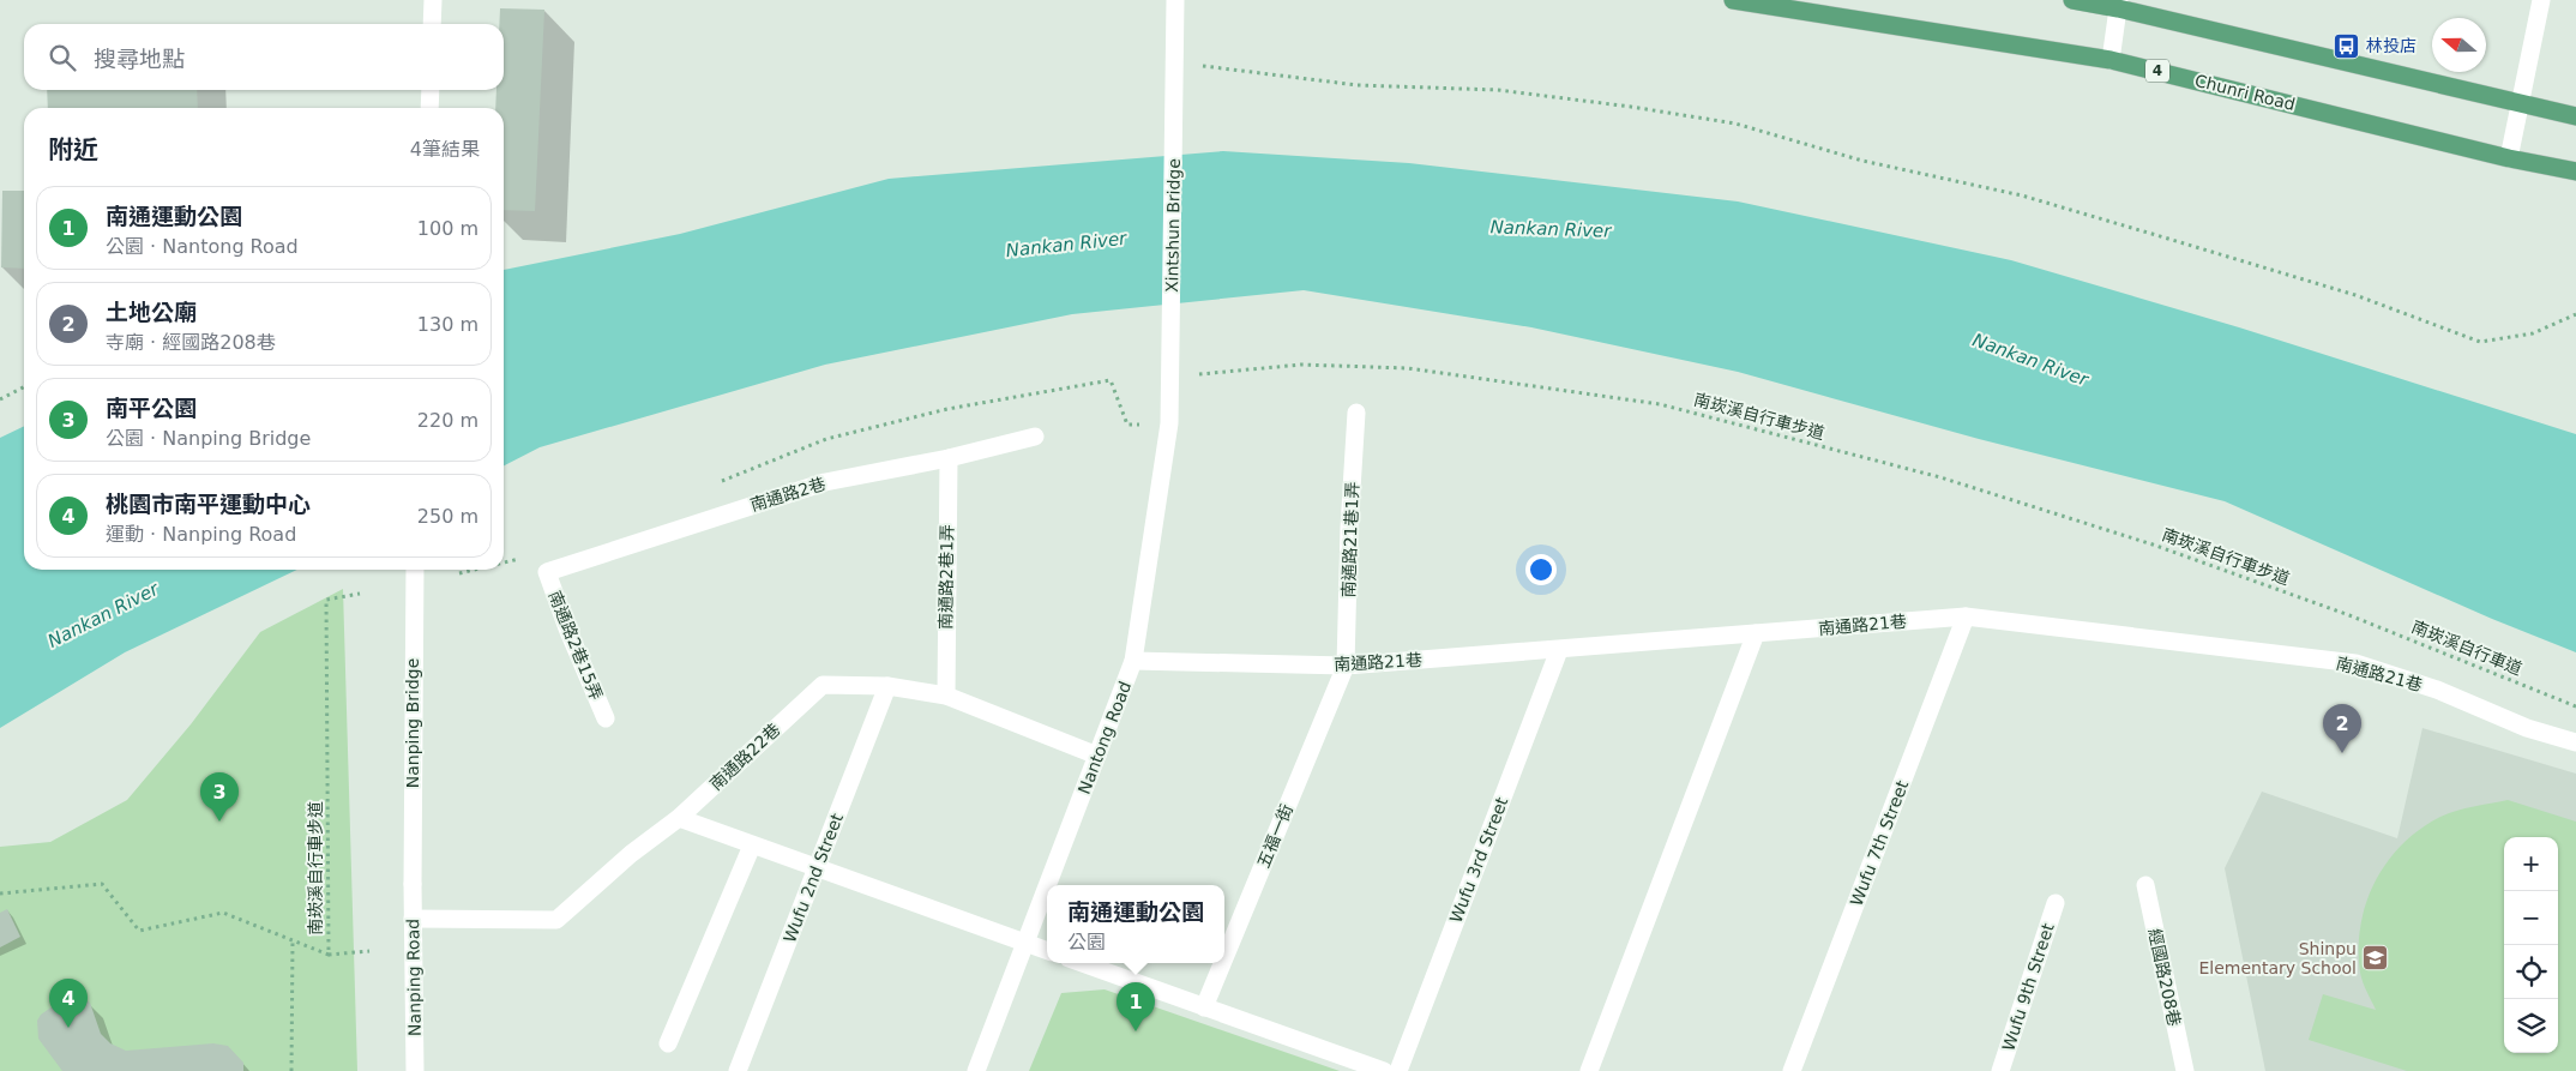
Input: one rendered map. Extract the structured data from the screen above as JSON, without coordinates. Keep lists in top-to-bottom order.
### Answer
{
  "streets": {
    "main road": ["4", "Chunri Road"],
    "street": [
      "Xintshun Bridge",
      "南通路2巷",
      "南通路21巷1弄",
      "南通路2巷1弄",
      "南通路21巷",
      "南通路2巷15弄",
      "Nanping Bridge",
      "Nantong Road",
      "南通路22巷",
      "五福一街",
      "Wufu 7th Street",
      "Wufu 3rd Street",
      "Wufu 2nd Street",
      "Nanping Road",
      "經國路208巷",
      "Wufu 9th Street"
    ],
    "path": ["南崁溪自行車步道", "南崁溪自行車道"]
  },
  "crossings": [
    ["Xintshun Bridge", "Nantong Road"],
    ["南崁溪自行車步道", "南崁溪自行車道"],
    ["南通路2巷", "南通路2巷1弄"],
    ["南通路2巷", "南通路2巷15弄"],
    ["南通路21巷1弄", "南通路21巷"],
    ["南通路21巷1弄", "五福一街"],
    ["南通路2巷1弄", "南通路22巷"],
    ["南通路21巷", "Nantong Road"],
    ["南通路21巷", "五福一街"],
    ["南通路21巷", "Wufu 7th Street"],
    ["南通路21巷", "Wufu 3rd Street"],
    ["Nanping Bridge", "Nanping Road"],
    ["Nantong Road", "南通路22巷"],
    ["南通路22巷", "Wufu 2nd Street"],
    ["南通路22巷", "Nanping Road"]
  ],
  "water": ["Nankan River"],
  "places": {
    "bus stop": ["林投店"],
    "school or university": ["Shinpu Elementary School"]
  },
  "north": "left",
  "page": {
    "search": "搜尋地點",
    "heading": ["附近", "4筆結果"],
    "list": [
      {
        "mark": "1",
        "name": "南通運動公園",
        "note": "公園 · Nantong Road",
        "value": "100 m"
      },
      {
        "mark": "2",
        "name": "土地公廟",
        "note": "寺廟 · 經國路208巷",
        "value": "130 m"
      },
      {
        "mark": "3",
        "name": "南平公園",
        "note": "公園 · Nanping Bridge",
        "value": "220 m"
      },
      {
        "mark": "4",
        "name": "桃園市南平運動中心",
        "note": "運動 · Nanping Road",
        "value": "250 m"
      }
    ],
    "pins": [
      "2",
      "3",
      "4",
      "1"
    ],
    "map_buttons": ["+", "−"],
    "popup": ["南通運動公園", "公園"]
  }
}
